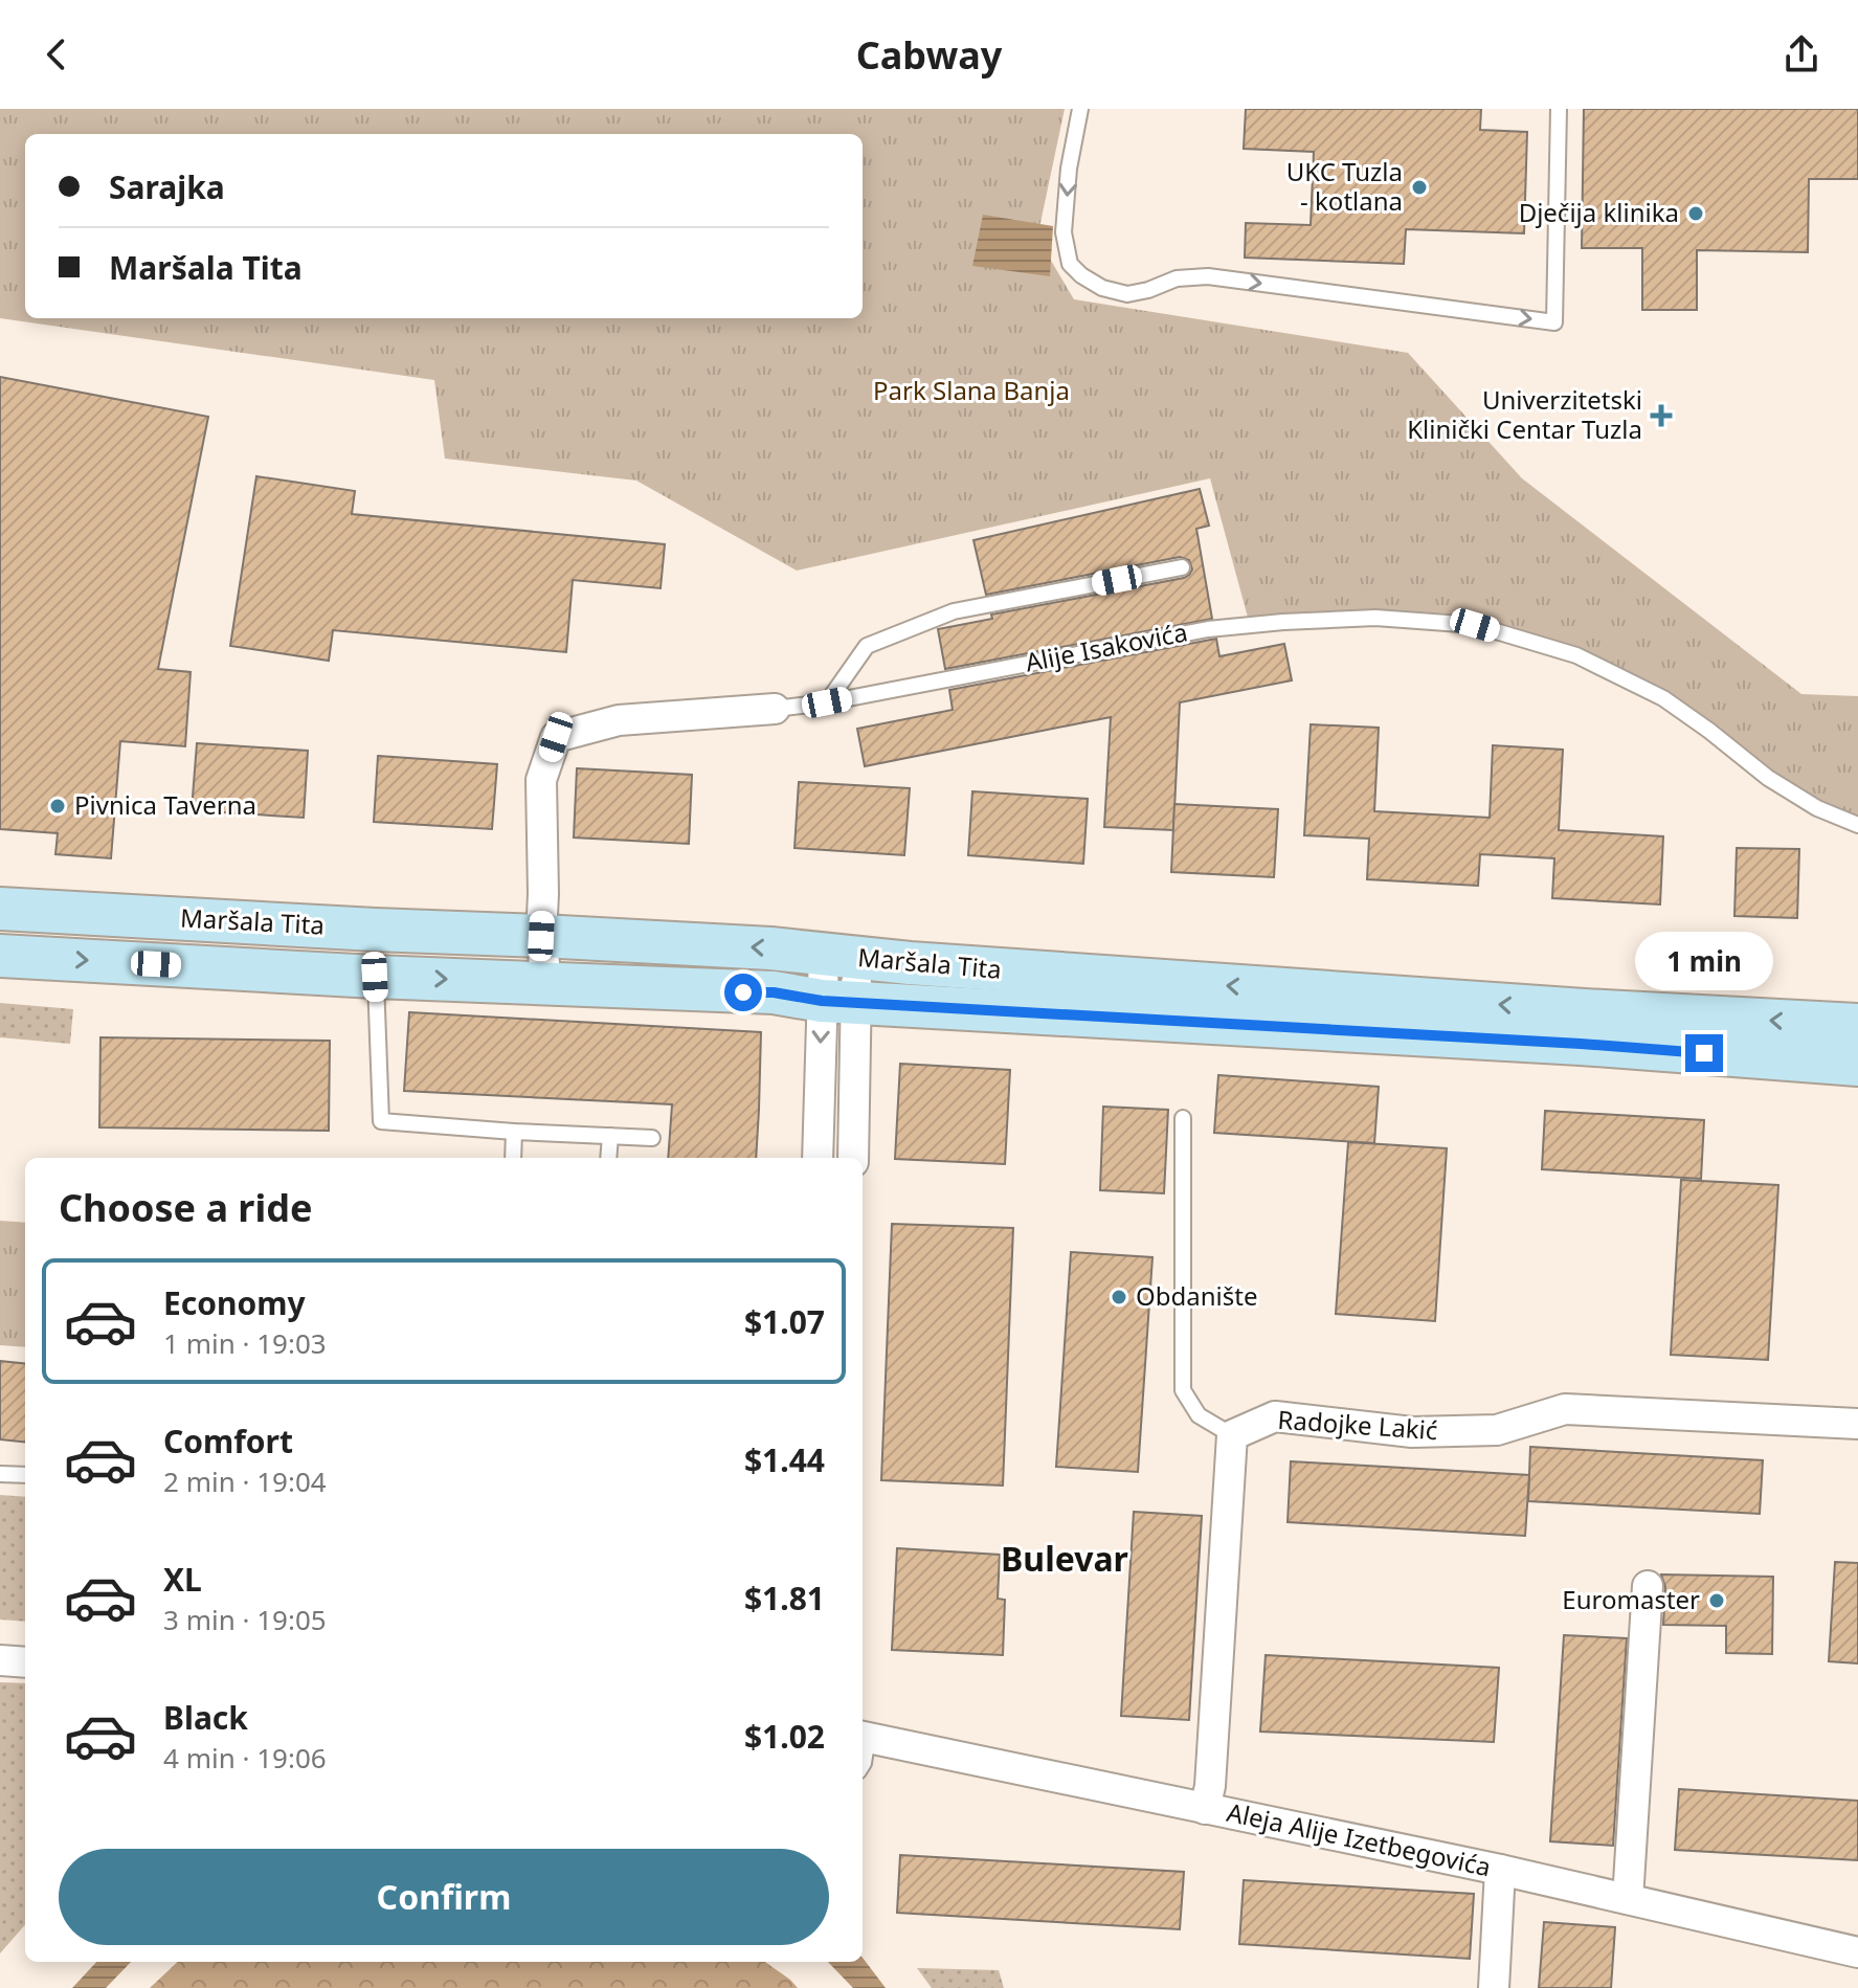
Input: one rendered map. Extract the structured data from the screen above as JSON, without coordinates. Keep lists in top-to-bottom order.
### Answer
{
  "streets": {
    "main road": ["Maršala Tita"],
    "street": ["Alije Isakovića", "Radojke Lakić", "Aleja Alije Izetbegovića"]
  },
  "crossings": [
    ["Alije Isakovića", "Maršala Tita"]
  ],
  "districts": ["Bulevar"],
  "parks": ["Park Slana Banja"],
  "places": {
    "other": [
      "UKC Tuzla - kotlana",
      "Dječija klinika",
      "Pivnica Taverna",
      "Obdanište",
      "Euromaster"
    ],
    "health": ["Univerzitetski Klinički Centar Tuzla"]
  },
  "page": {
    "header": "Cabway",
    "banner": ["Sarajka", "Maršala Tita"],
    "bubble": "1 min",
    "heading": "Choose a ride",
    "list": [
      {
        "name": "Economy",
        "note": "1 min · 19:03",
        "value": "$1.07"
      },
      {
        "name": "Comfort",
        "note": "2 min · 19:04",
        "value": "$1.44"
      },
      {
        "name": "XL",
        "note": "3 min · 19:05",
        "value": "$1.81"
      },
      {
        "name": "Black",
        "note": "4 min · 19:06",
        "value": "$1.02"
      }
    ],
    "buttons": "Confirm"
  }
}
